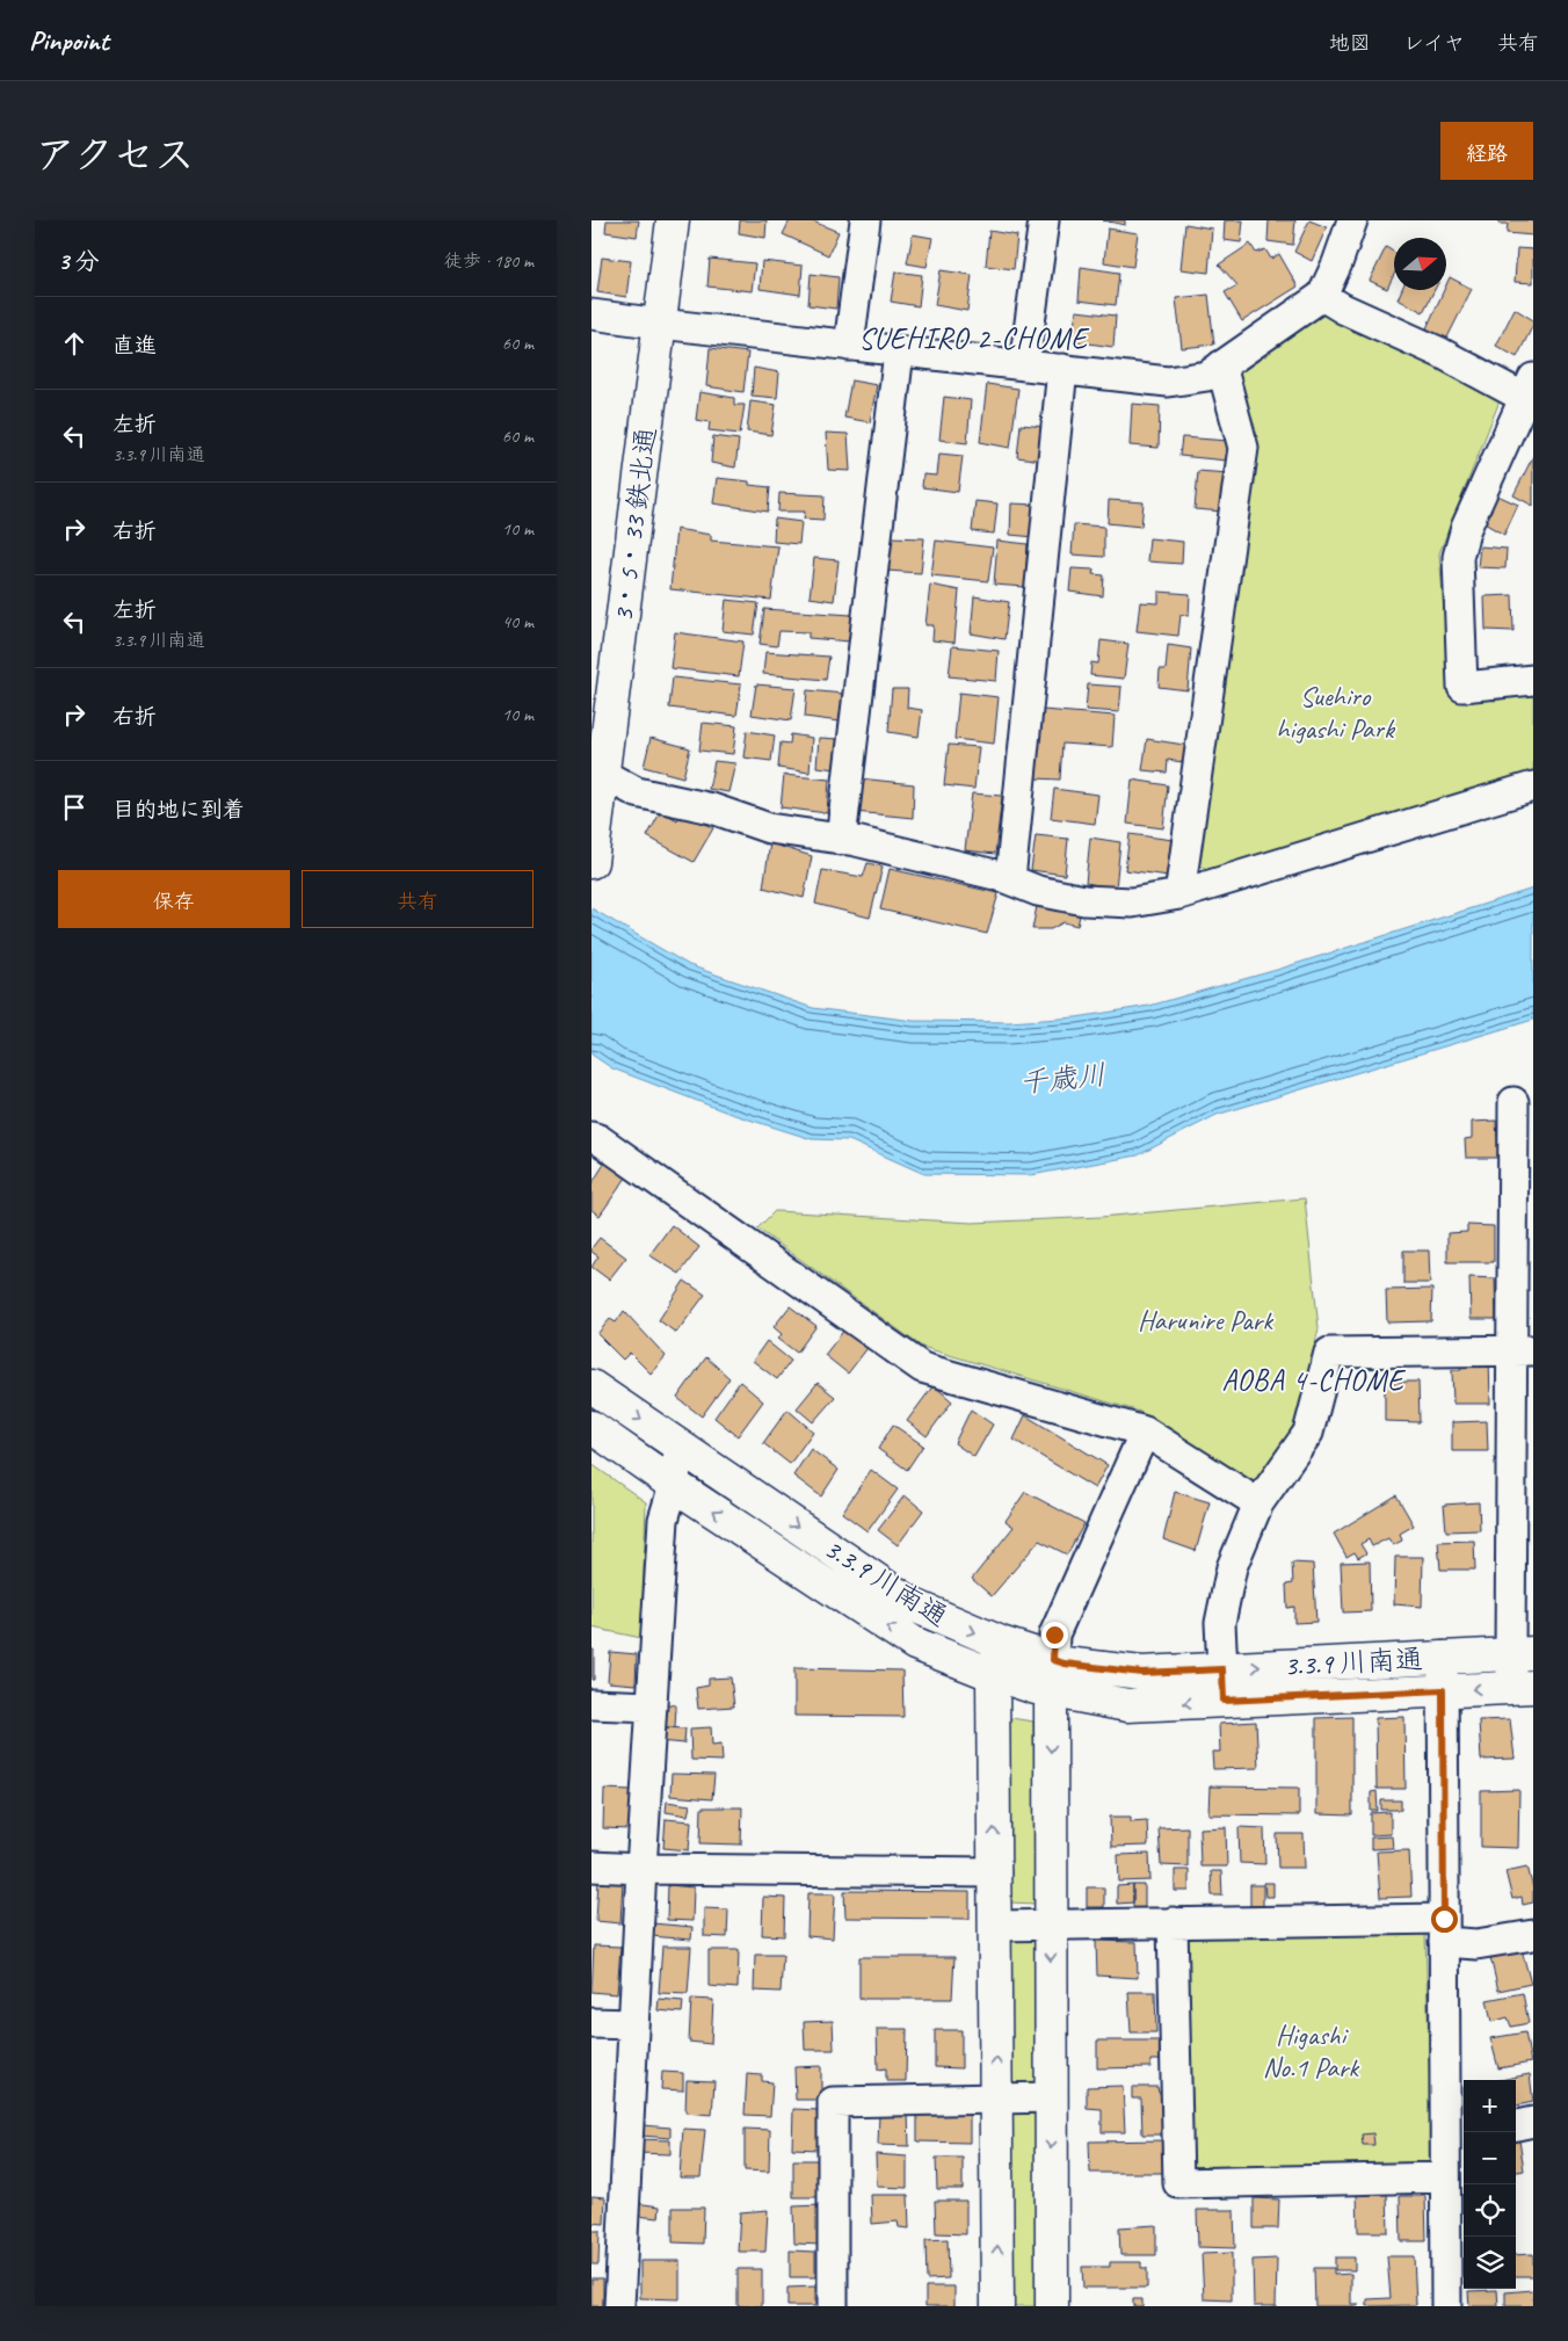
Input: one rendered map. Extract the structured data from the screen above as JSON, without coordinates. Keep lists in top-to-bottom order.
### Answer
{
  "streets": {
    "street": ["3・5・33 鉄北通", "3.3.9 川南通"]
  },
  "districts": ["SUEHIRO 2-CHOME", "AOBA 4-CHOME"],
  "water": ["千歳川"],
  "parks": ["Suehiro higashi Park", "Harunire Park", "Higashi No.1 Park"],
  "north": "right",
  "page": {
    "header": "Pinpoint",
    "nav": ["地図", "レイヤ", "共有"],
    "title": "アクセス",
    "buttons": [
      "経路",
      ["保存", "共有"]
    ],
    "heading": ["3 分", "徒歩 · 180 m"],
    "list": [
      ["直進", "60 m"],
      ["左折", "3.3.9 川南通", "60 m"],
      ["右折", "10 m"],
      ["左折", "3.3.9 川南通", "40 m"],
      ["右折", "10 m"],
      "目的地に到着"
    ],
    "map_buttons": ["+", "−"]
  }
}
